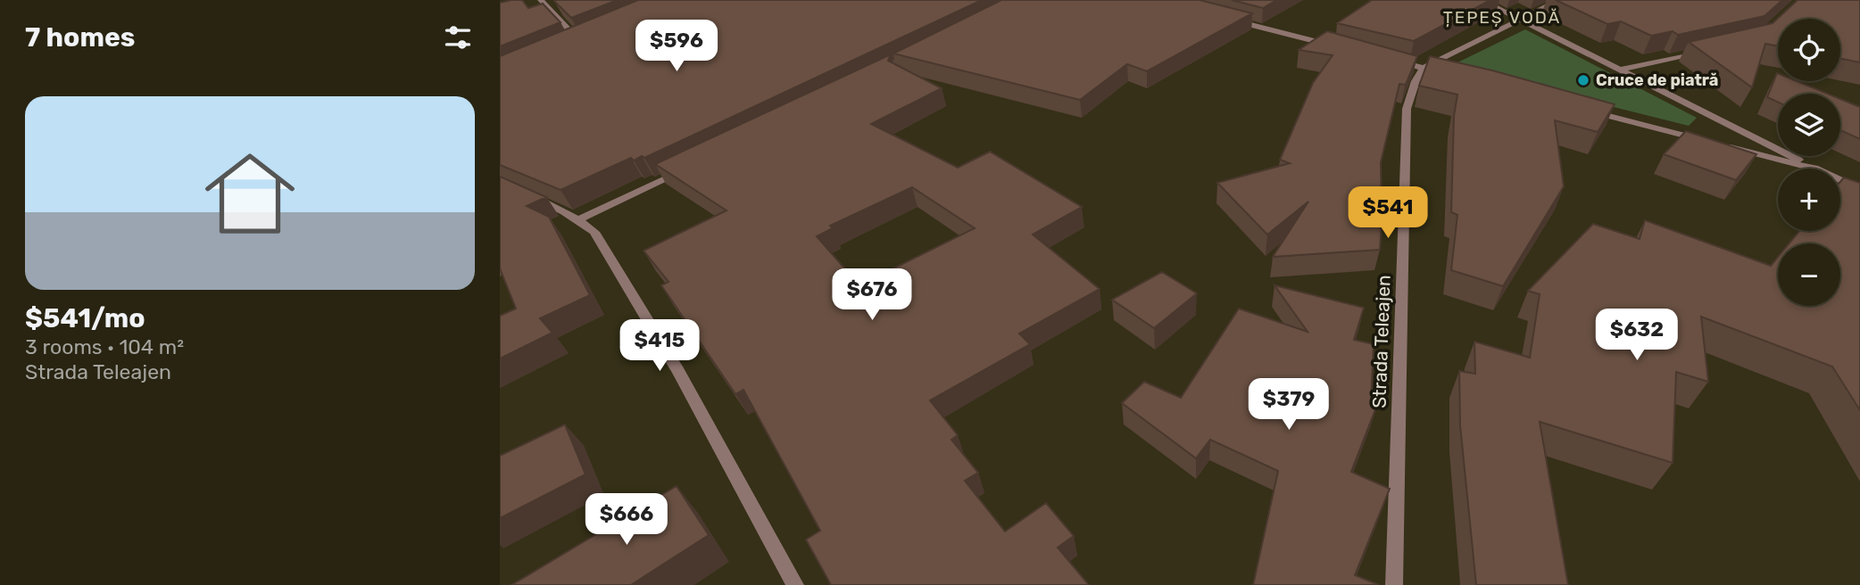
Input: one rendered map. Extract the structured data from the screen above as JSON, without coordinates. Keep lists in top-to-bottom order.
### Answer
{
  "streets": {
    "street": ["Strada Teleajen"]
  },
  "districts": ["ȚEPEȘ VODĂ"],
  "places": ["Cruce de piatră"],
  "page": {
    "heading": "7 homes",
    "map_buttons": ["+", "−"],
    "price": [
      "$596",
      "$541",
      "$676",
      "$632",
      "$415",
      "$379",
      "$666"
    ],
    "list": [
      {
        "name": "$541/mo",
        "note": "3 rooms · 104 m² · Strada Teleajen"
      }
    ]
  }
}
